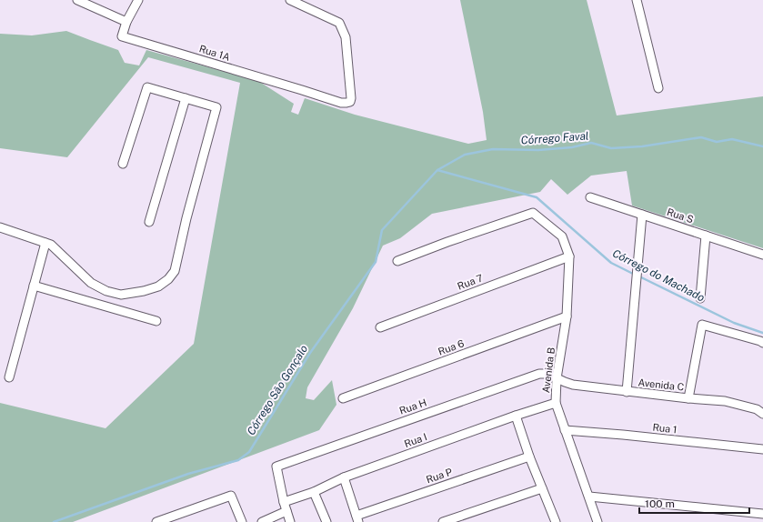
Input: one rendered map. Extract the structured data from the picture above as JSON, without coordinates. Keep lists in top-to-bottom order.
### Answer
{
  "streets": {
    "street": [
      "Rua 1A",
      "Rua S",
      "Rua 7",
      "Rua 6",
      "Avenida B",
      "Avenida C",
      "Rua H",
      "Rua 1",
      "Rua I",
      "Rua P"
    ]
  },
  "crossings": [
    ["Rua 7", "Avenida B"],
    ["Rua 6", "Avenida B"],
    ["Avenida B", "Avenida C"],
    ["Avenida B", "Rua H"],
    ["Avenida B", "Rua 1"],
    ["Avenida B", "Rua I"],
    ["Avenida C", "Rua H"],
    ["Rua H", "Rua I"]
  ],
  "water": ["Córrego Faval", "Córrego do Machado", "Córrego São Gonçalo"],
  "scale_bar": "100 m"
}
